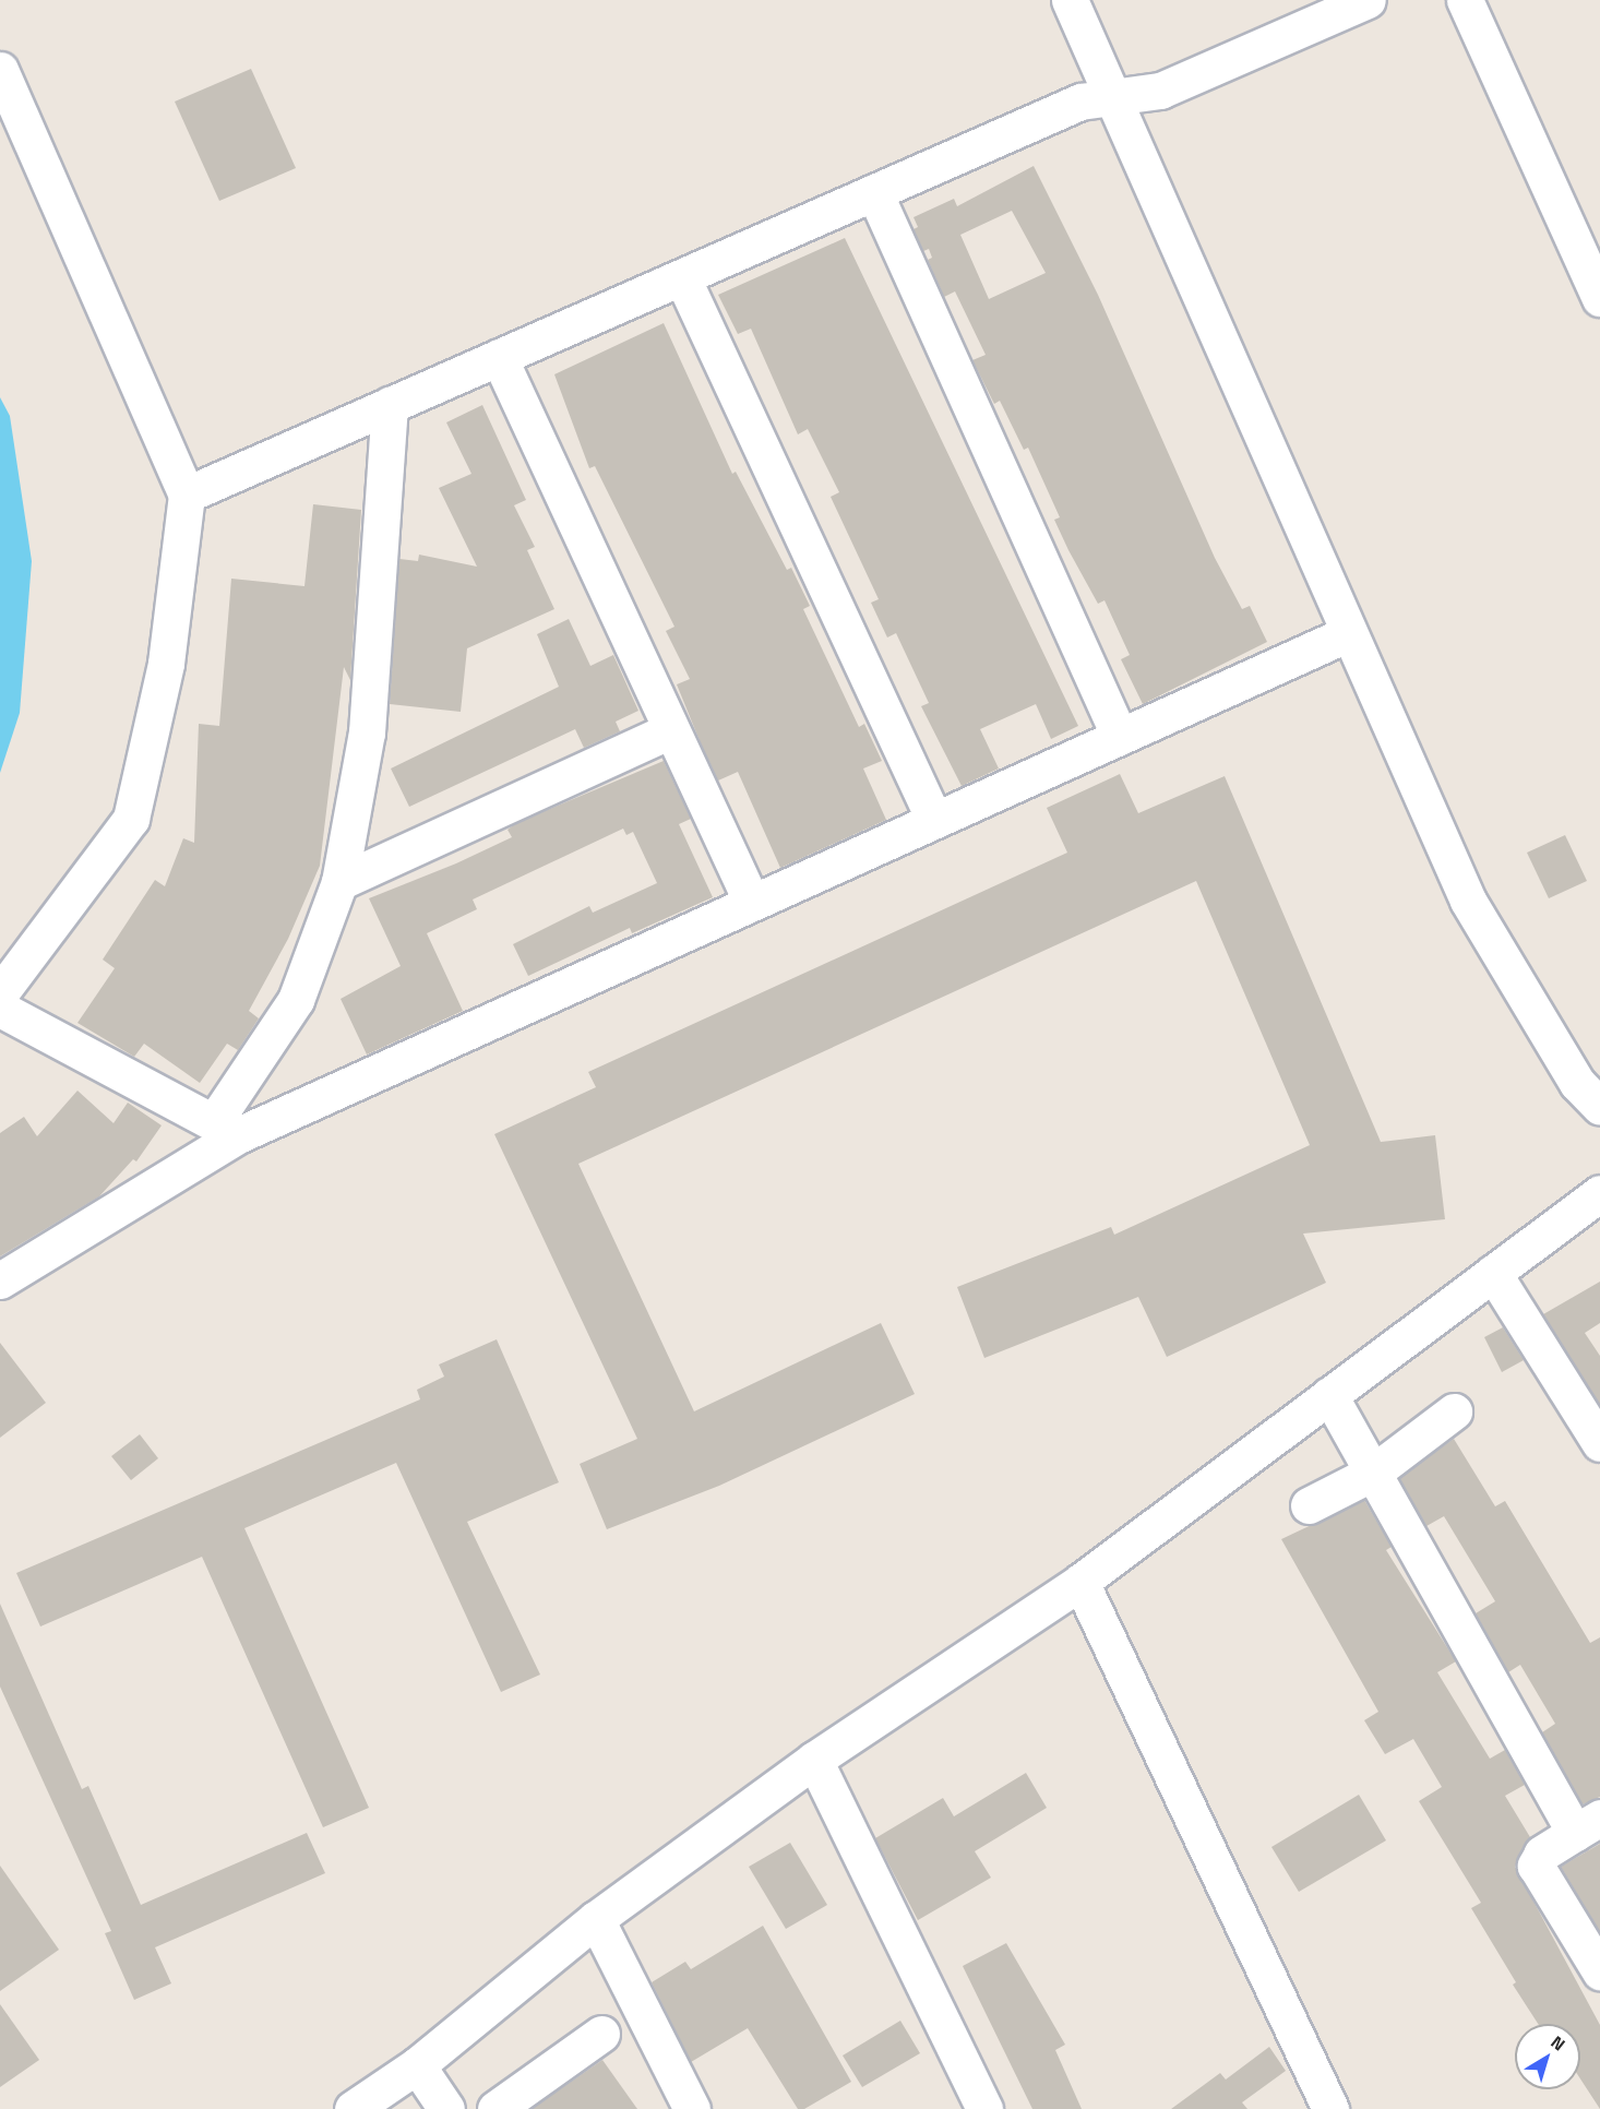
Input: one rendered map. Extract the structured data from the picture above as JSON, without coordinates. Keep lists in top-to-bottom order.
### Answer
{
  "north": "top right"
}
